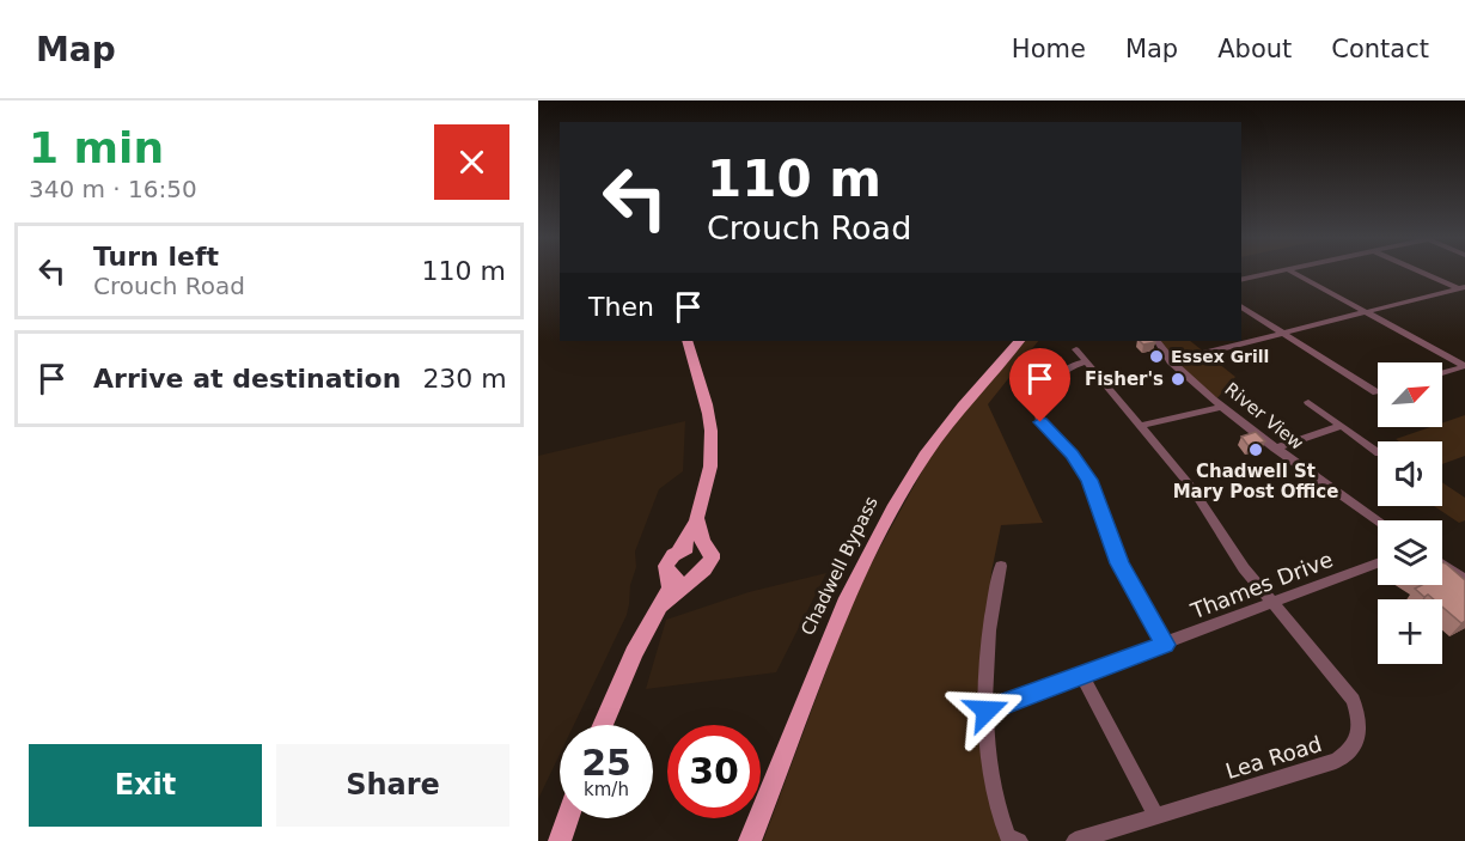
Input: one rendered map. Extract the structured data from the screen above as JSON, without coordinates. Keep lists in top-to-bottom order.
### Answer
{
  "streets": {
    "main road": ["Chadwell Bypass"],
    "street": ["River View", "Thames Drive", "Lea Road"]
  },
  "crossings": [
    ["Thames Drive", "Lea Road"]
  ],
  "places": ["Essex Grill", "Fisher's", "Chadwell St Mary Post Office"],
  "north": "top right",
  "page": {
    "header": "Map",
    "nav": [
      "Home",
      "Map",
      "About",
      "Contact"
    ],
    "heading": ["1 min", "340 m · 16:50"],
    "turn": ["110 m", "Crouch Road"],
    "list": [
      {
        "name": "Turn left",
        "note": "Crouch Road",
        "value": "110 m"
      },
      {
        "name": "Arrive at destination",
        "value": "230 m"
      }
    ],
    "then": "Then",
    "map_buttons": "+",
    "speed": "25 km/h",
    "limit": "30",
    "buttons": ["Exit", "Share"]
  }
}
